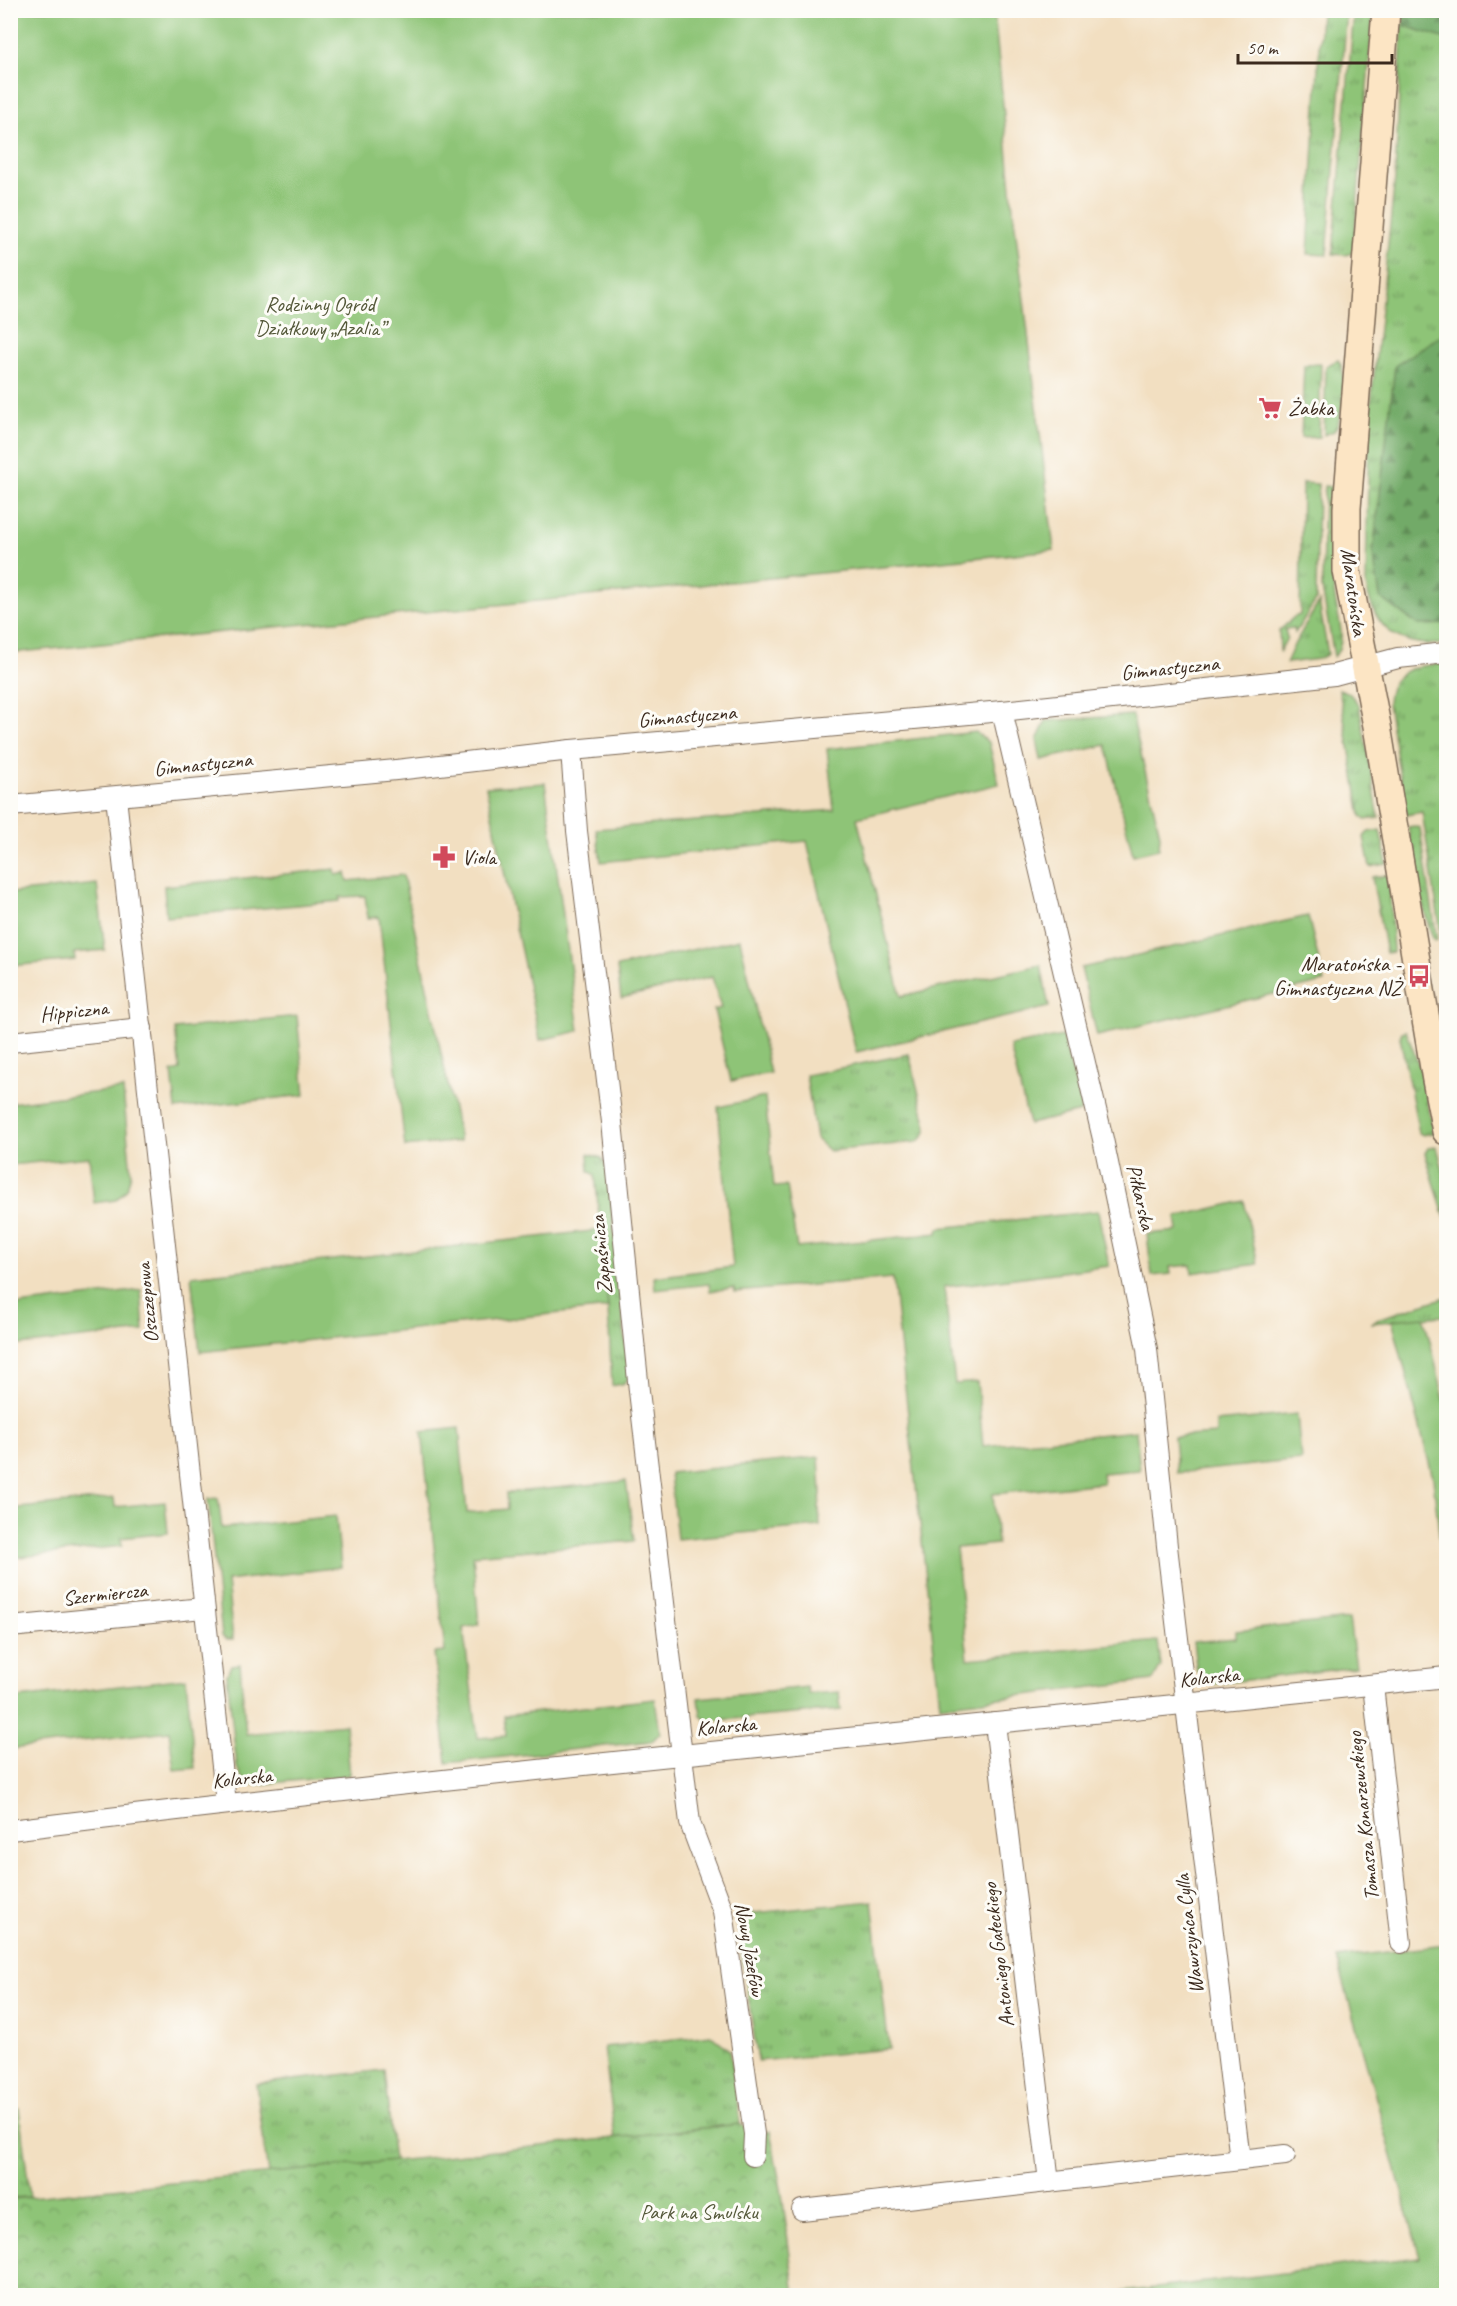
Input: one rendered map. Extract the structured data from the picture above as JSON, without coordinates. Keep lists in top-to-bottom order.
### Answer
{
  "streets": {
    "main road": ["Maratońska"],
    "street": [
      "Gimnastyczna",
      "Hippiczna",
      "Piłkarska",
      "Zapaśnicza",
      "Oszczepowa",
      "Szermiercza",
      "Kolarska",
      "Tomasza Konarzewskiego",
      "Wawrzyńca Cylla",
      "Nowy Józefów",
      "Antoniego Gałeckiego"
    ]
  },
  "crossings": [
    ["Maratońska", "Gimnastyczna"],
    ["Gimnastyczna", "Piłkarska"],
    ["Gimnastyczna", "Zapaśnicza"],
    ["Gimnastyczna", "Oszczepowa"],
    ["Hippiczna", "Oszczepowa"],
    ["Piłkarska", "Kolarska"],
    ["Piłkarska", "Wawrzyńca Cylla"],
    ["Zapaśnicza", "Kolarska"],
    ["Zapaśnicza", "Nowy Józefów"],
    ["Oszczepowa", "Szermiercza"],
    ["Oszczepowa", "Kolarska"],
    ["Kolarska", "Tomasza Konarzewskiego"],
    ["Kolarska", "Wawrzyńca Cylla"],
    ["Kolarska", "Nowy Józefów"],
    ["Kolarska", "Antoniego Gałeckiego"]
  ],
  "parks": ["Rodzinny Ogród Działkowy „Azalia”", "Park na Smulsku"],
  "places": {
    "supermarket": ["Żabka"],
    "pharmacy": ["Viola"],
    "bus stop": ["Maratońska - Gimnastyczna NŻ"]
  },
  "scale_bar": "50 m"
}
